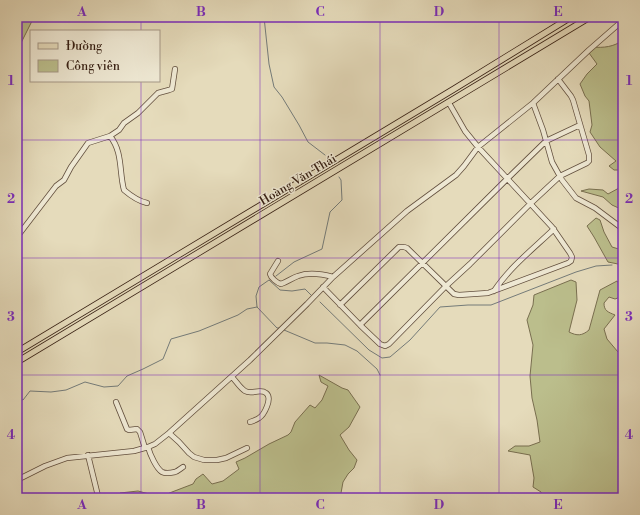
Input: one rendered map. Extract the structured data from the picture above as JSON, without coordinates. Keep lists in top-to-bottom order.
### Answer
{
  "streets": {
    "main road": ["Hoàng Văn Thái"]
  },
  "legend": ["Đường", "Công viên"],
  "grid": {
    "columns": [
      "A",
      "B",
      "C",
      "D",
      "E"
    ],
    "rows": [
      "1",
      "2",
      "3",
      "4"
    ]
  }
}
